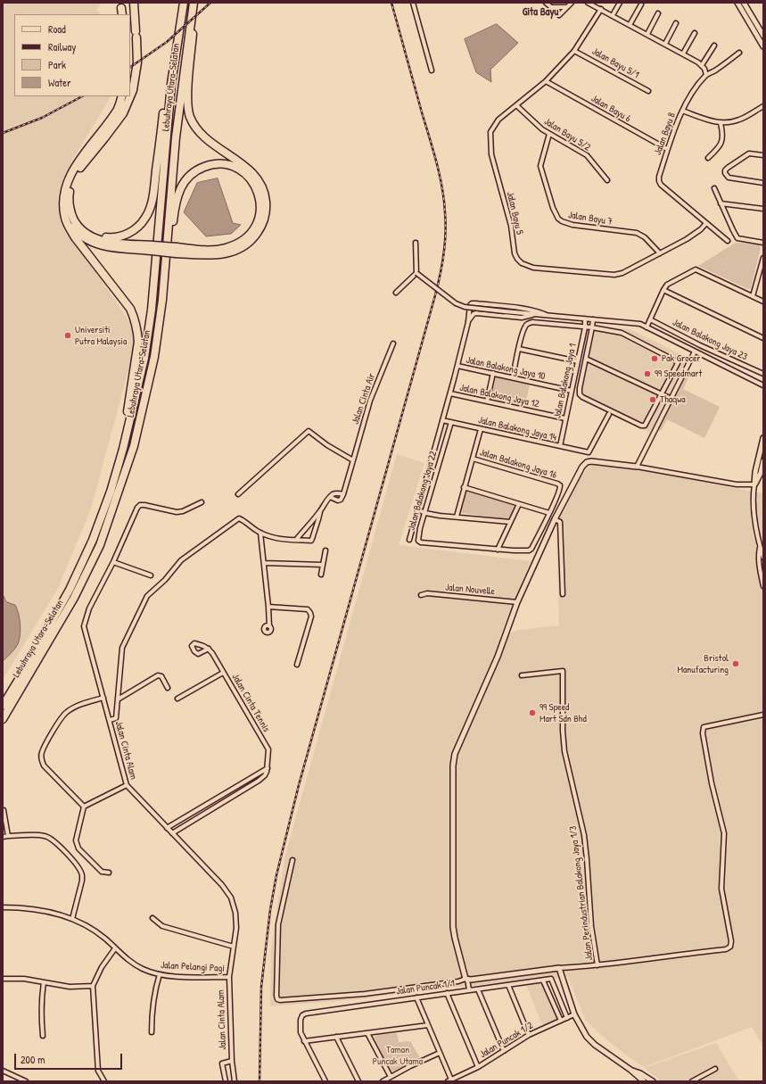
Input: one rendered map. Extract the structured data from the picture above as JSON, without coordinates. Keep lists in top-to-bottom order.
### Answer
{
  "streets": {
    "highway": ["Lebuhraya Utara–Selatan"],
    "street": [
      "Jalan Bayu 5/1",
      "Jalan Bayu 6",
      "Jalan Bayu 8",
      "Jalan Bayu 5/2",
      "Jalan Bayu 5",
      "Jalan Bayu 7",
      "Jalan Balakong Jaya 23",
      "Jalan Balakong Jaya 10",
      "Jalan Balakong Jaya 1",
      "Jalan Balakong Jaya 12",
      "Jalan Cinta Air",
      "Jalan Balakong Jaya 14",
      "Jalan Balakong Jaya 16",
      "Jalan Balakong Jaya 22",
      "Jalan Nouvelle",
      "Jalan Cinta Tennis",
      "Jalan Cinta Alam",
      "Jalan Perindustrian Balakong Jaya 1/3",
      "Jalan Pelangi Pagi",
      "Jalan Puncak 1/1",
      "Jalan Puncak 1/2"
    ]
  },
  "crossings": [
    ["Jalan Bayu 5/1", "Jalan Bayu 5"],
    ["Jalan Bayu 6", "Jalan Bayu 8"],
    ["Jalan Bayu 6", "Jalan Bayu 5"],
    ["Jalan Bayu 8", "Jalan Bayu 5"],
    ["Jalan Bayu 5/2", "Jalan Bayu 5"],
    ["Jalan Bayu 5/2", "Jalan Bayu 7"],
    ["Jalan Bayu 5", "Jalan Bayu 7"],
    ["Jalan Balakong Jaya 10", "Jalan Balakong Jaya 1"],
    ["Jalan Balakong Jaya 1", "Jalan Balakong Jaya 12"],
    ["Jalan Balakong Jaya 1", "Jalan Balakong Jaya 14"],
    ["Jalan Balakong Jaya 14", "Jalan Balakong Jaya 22"],
    ["Jalan Balakong Jaya 16", "Jalan Balakong Jaya 22"],
    ["Jalan Cinta Alam", "Jalan Pelangi Pagi"],
    ["Jalan Puncak 1/1", "Jalan Puncak 1/2"]
  ],
  "districts": ["Gita Bayu"],
  "parks": ["Taman Puncak Utama"],
  "places": [
    "Universiti Putra Malaysia",
    "Pak Grocer",
    "99 Speedmart",
    "Thaqwa",
    "Bristol Manufacturing",
    "99 Speed Mart Sdn Bhd"
  ],
  "legend": [
    "Road",
    "Railway",
    "Park",
    "Water"
  ],
  "scale_bar": "200 m"
}
